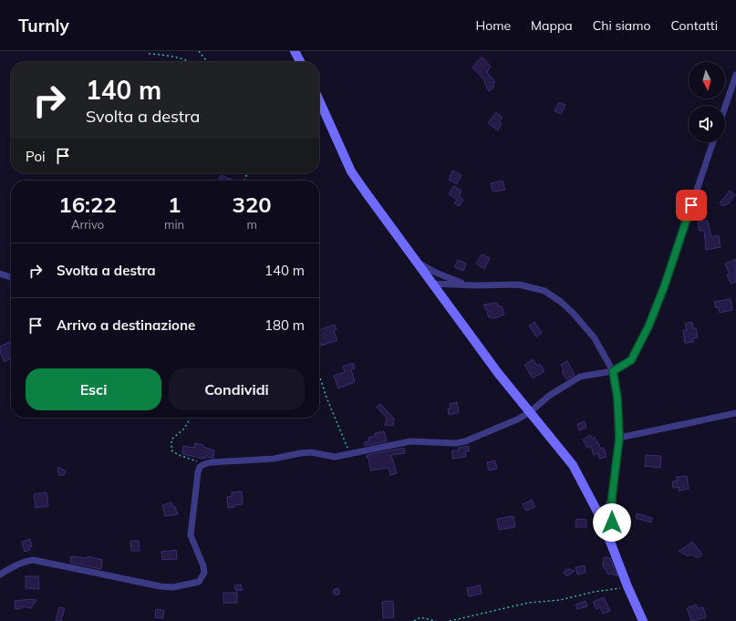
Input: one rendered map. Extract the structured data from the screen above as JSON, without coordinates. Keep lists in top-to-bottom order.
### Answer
{
  "north": "bottom",
  "page": {
    "header": "Turnly",
    "nav": [
      "Home",
      "Mappa",
      "Chi siamo",
      "Contatti"
    ],
    "turn": ["140 m", "Svolta a destra"],
    "then": "Poi",
    "eta": [
      "16:22",
      "Arrivo",
      "1",
      "min",
      "320",
      "m"
    ],
    "list": [
      {
        "name": "Svolta a destra",
        "value": "140 m"
      },
      {
        "name": "Arrivo a destinazione",
        "value": "180 m"
      }
    ],
    "buttons": ["Esci", "Condividi"]
  }
}
